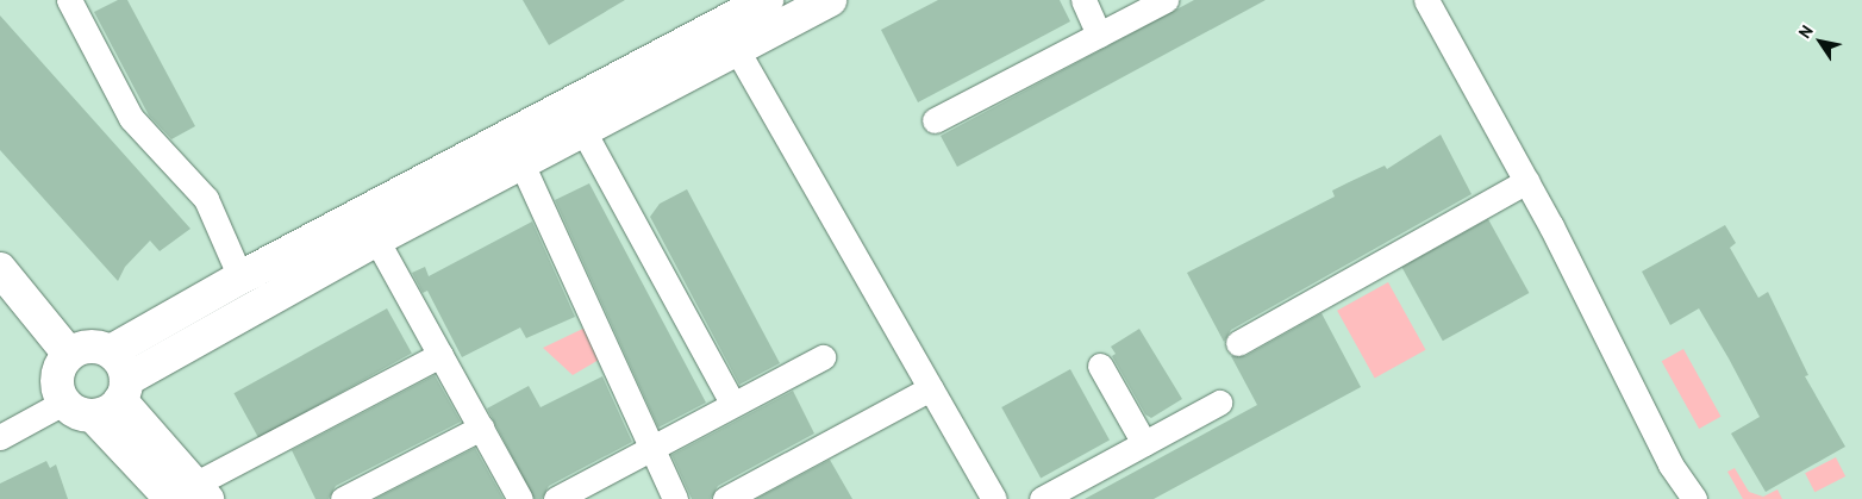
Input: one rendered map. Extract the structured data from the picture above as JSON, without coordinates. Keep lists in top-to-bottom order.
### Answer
{
  "north": "top left"
}
